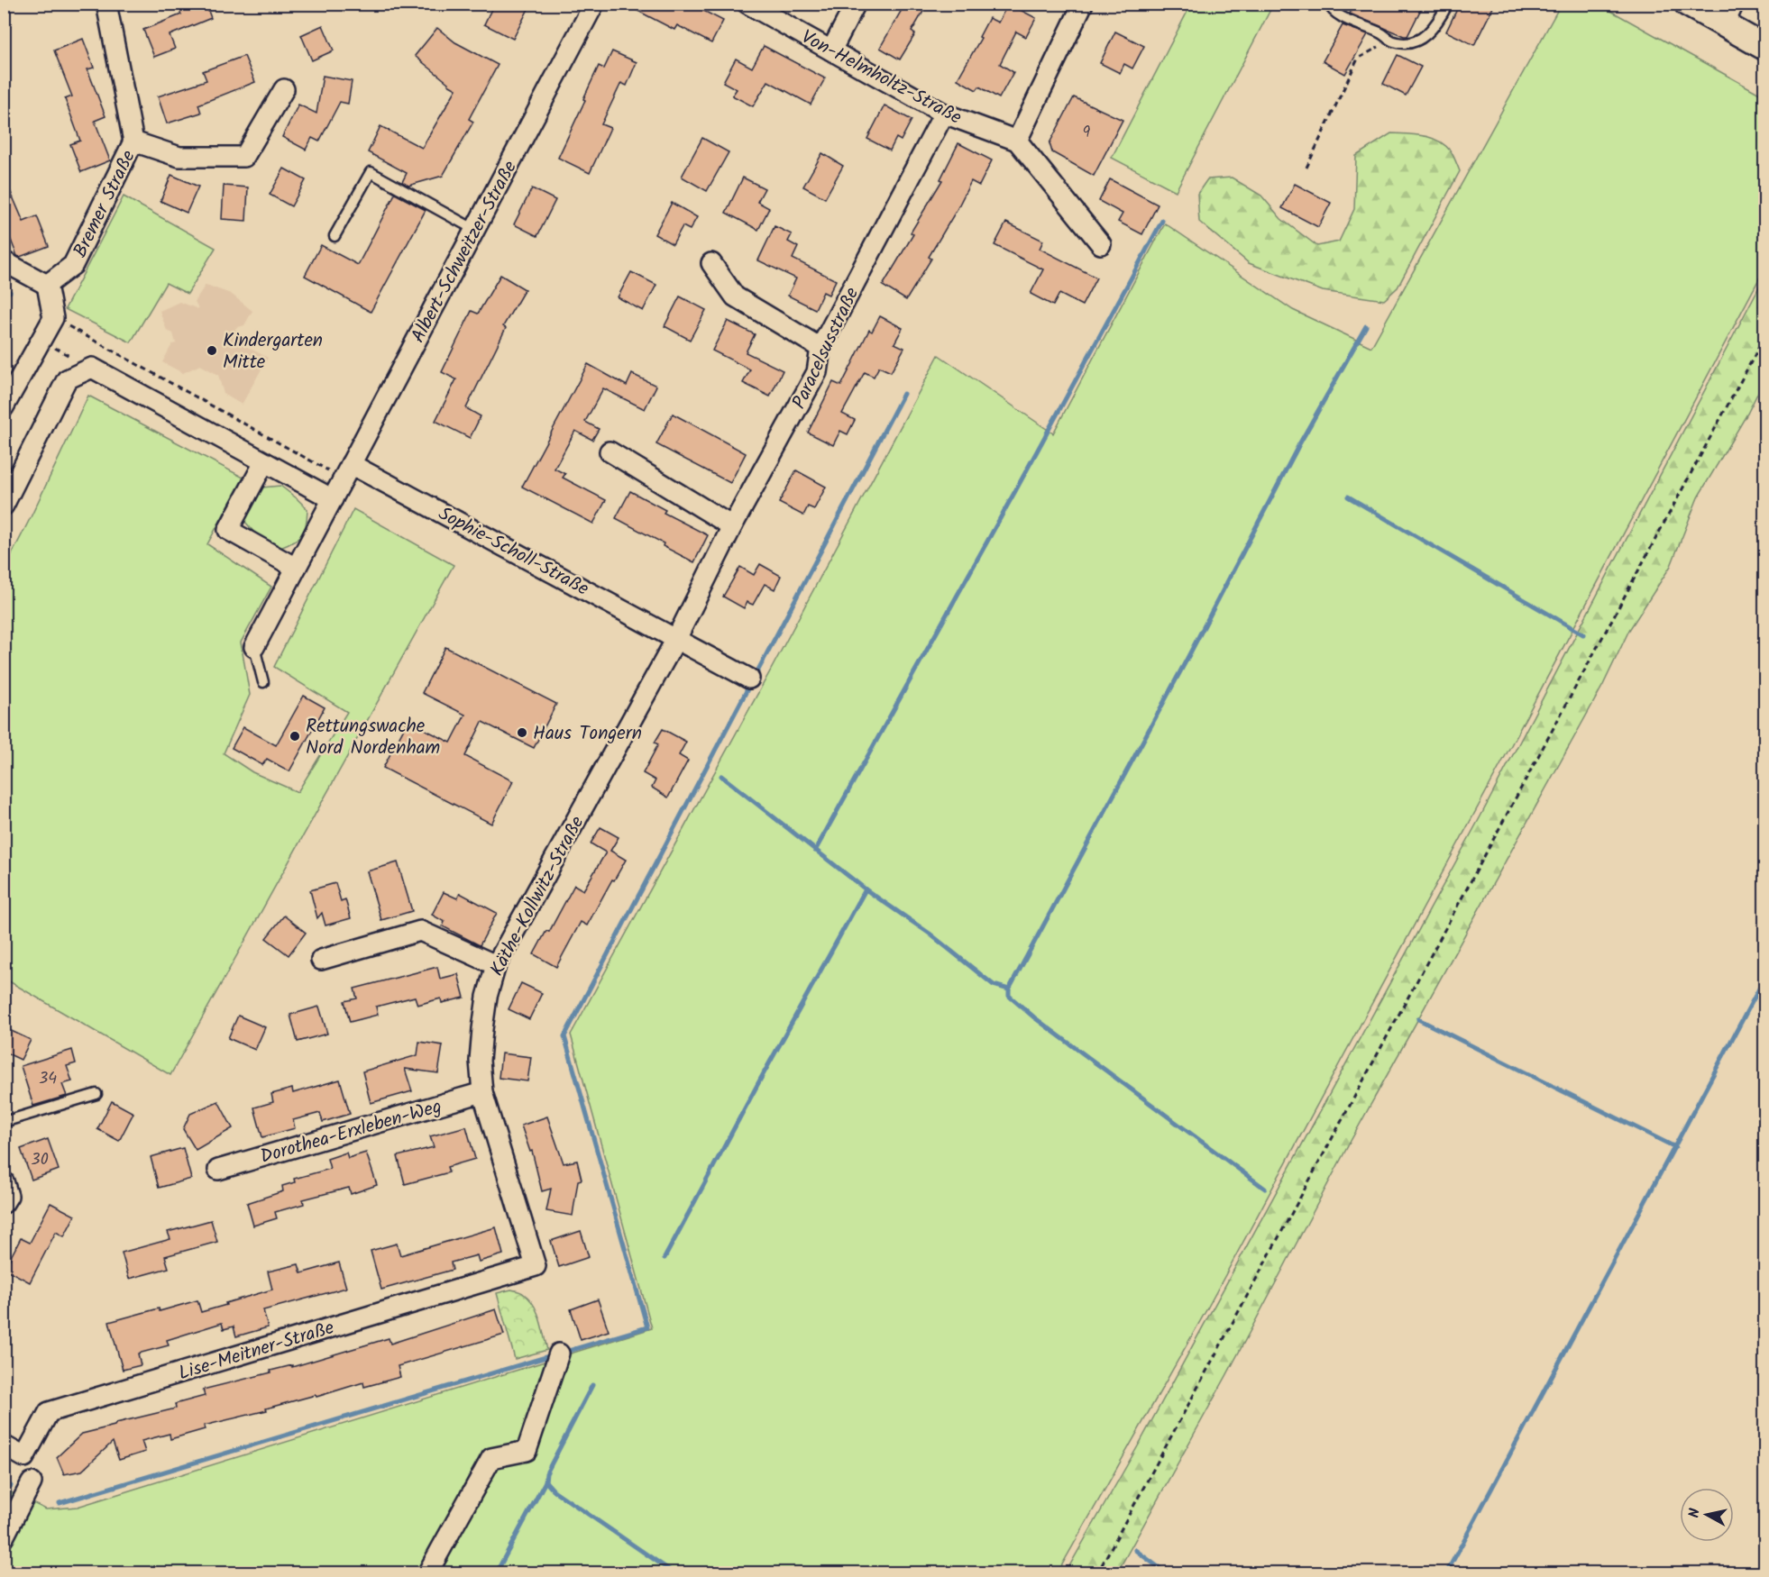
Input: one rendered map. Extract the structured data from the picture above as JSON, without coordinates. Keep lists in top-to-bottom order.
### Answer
{
  "streets": {
    "street": [
      "Von-Helmholtz-Straße",
      "Bremer Straße",
      "Albert-Schweitzer-Straße",
      "Paracelsusstraße",
      "Sophie-Scholl-Straße",
      "Käthe-Kollwitz-Straße",
      "Dorothea-Erxleben-Weg",
      "Lise-Meitner-Straße"
    ]
  },
  "crossings": [
    ["Von-Helmholtz-Straße", "Paracelsusstraße"],
    ["Albert-Schweitzer-Straße", "Sophie-Scholl-Straße"],
    ["Paracelsusstraße", "Sophie-Scholl-Straße"],
    ["Paracelsusstraße", "Käthe-Kollwitz-Straße"],
    ["Sophie-Scholl-Straße", "Käthe-Kollwitz-Straße"],
    ["Käthe-Kollwitz-Straße", "Dorothea-Erxleben-Weg"],
    ["Käthe-Kollwitz-Straße", "Lise-Meitner-Straße"]
  ],
  "places": ["Kindergarten Mitte", "Haus Tongern", "Rettungswache Nord Nordenham"],
  "house_numbers": ["9", "34", "30"],
  "north": "left"
}
